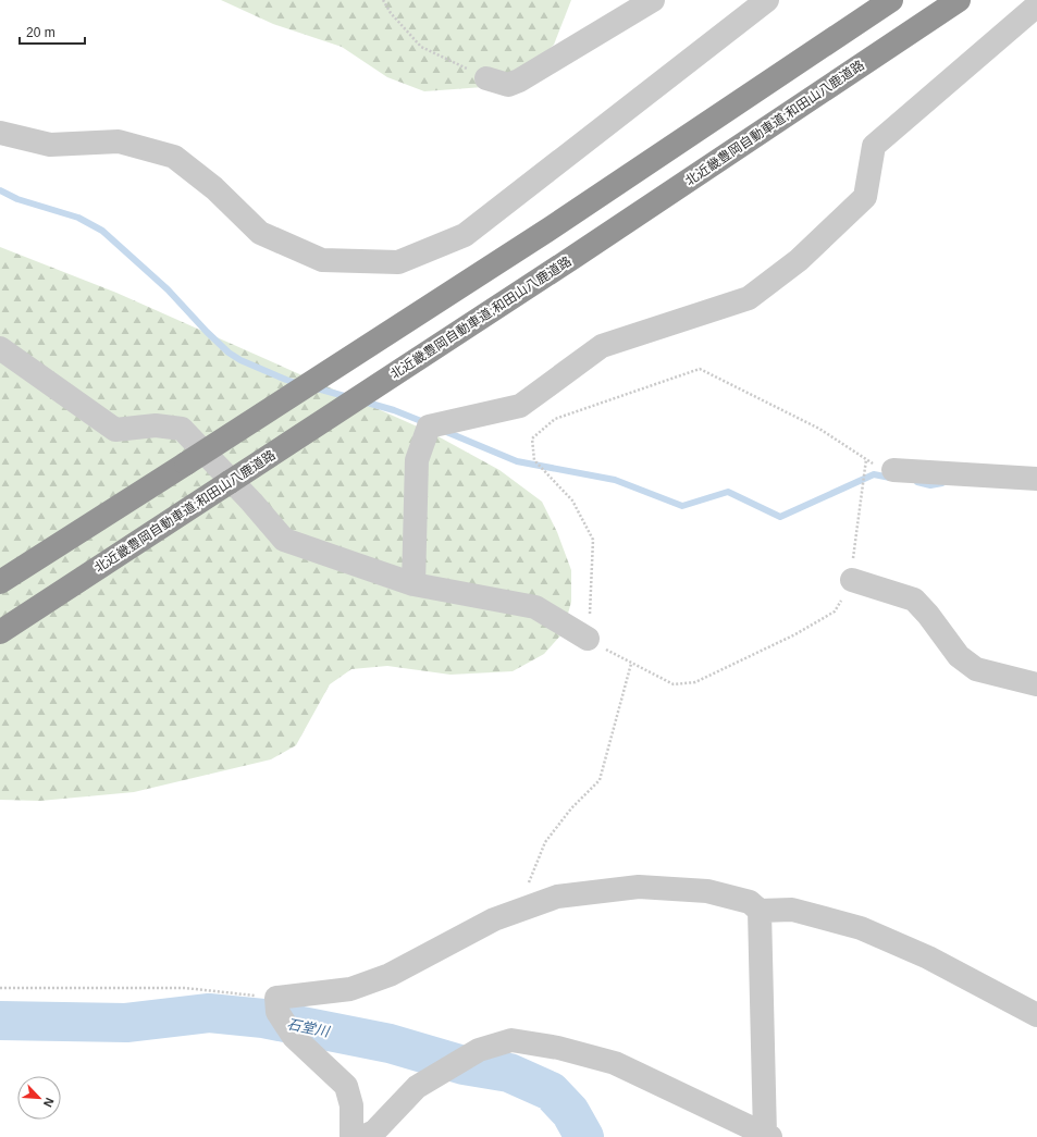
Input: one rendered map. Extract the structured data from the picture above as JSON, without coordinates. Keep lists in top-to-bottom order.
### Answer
{
  "streets": {
    "highway": ["北近畿豊岡自動車道;和田山八鹿道路"]
  },
  "water": ["石堂川"],
  "scale_bar": "20 m",
  "north": "bottom right"
}
